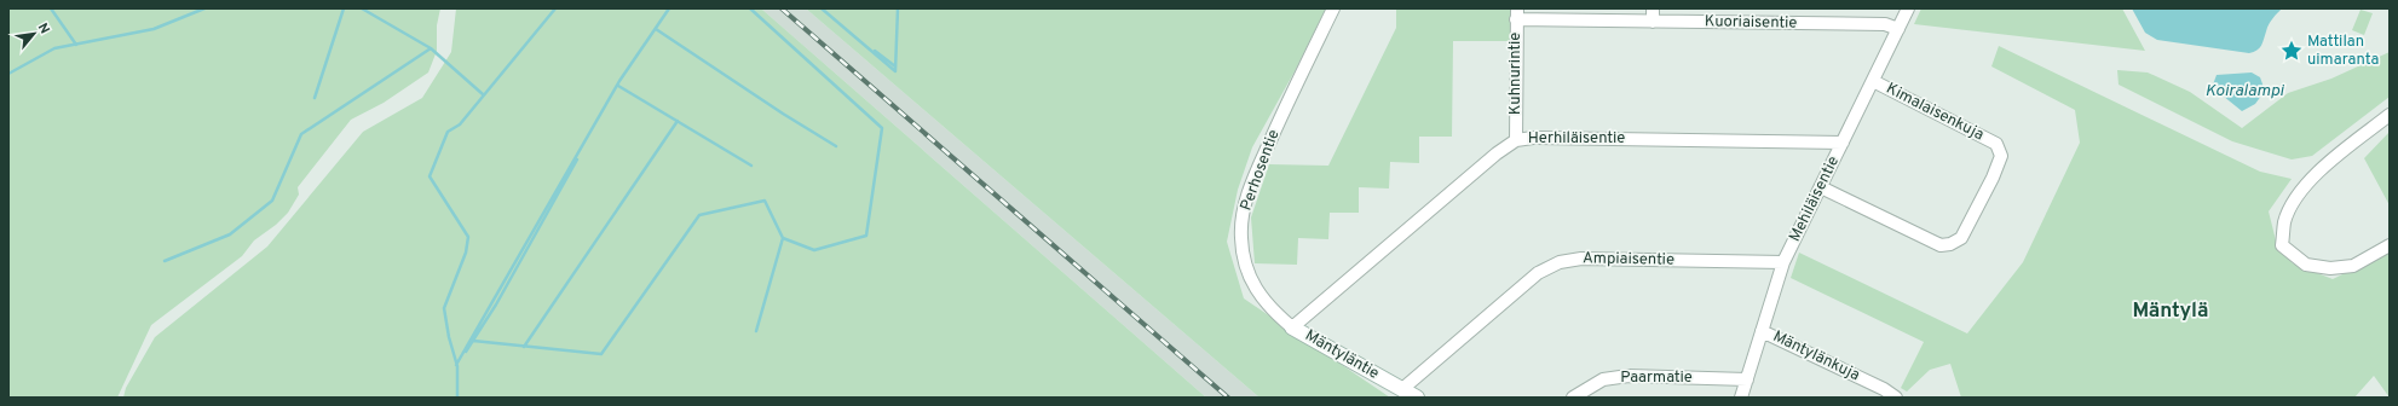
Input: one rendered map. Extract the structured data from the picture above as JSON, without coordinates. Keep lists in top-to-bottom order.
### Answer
{
  "streets": {
    "street": [
      "Kuoriaisentie",
      "Kuhnurintie",
      "Kimalaisenkuja",
      "Herhiläisentie",
      "Perhosentie",
      "Mehiläisentie",
      "Ampiaisentie",
      "Mäntyläntie",
      "Mäntylänkuja",
      "Paarmatie"
    ]
  },
  "crossings": [
    ["Kuoriaisentie", "Kuhnurintie"],
    ["Kuoriaisentie", "Mehiläisentie"],
    ["Kuhnurintie", "Herhiläisentie"],
    ["Kimalaisenkuja", "Mehiläisentie"],
    ["Herhiläisentie", "Perhosentie"],
    ["Herhiläisentie", "Mehiläisentie"],
    ["Herhiläisentie", "Mäntyläntie"],
    ["Perhosentie", "Mäntyläntie"],
    ["Mehiläisentie", "Ampiaisentie"],
    ["Mehiläisentie", "Mäntylänkuja"],
    ["Mehiläisentie", "Paarmatie"],
    ["Ampiaisentie", "Mäntyläntie"]
  ],
  "districts": ["Mäntylä"],
  "water": ["Koiralampi"],
  "places": {
    "place": ["Mattilan uimaranta"]
  },
  "north": "top right"
}
